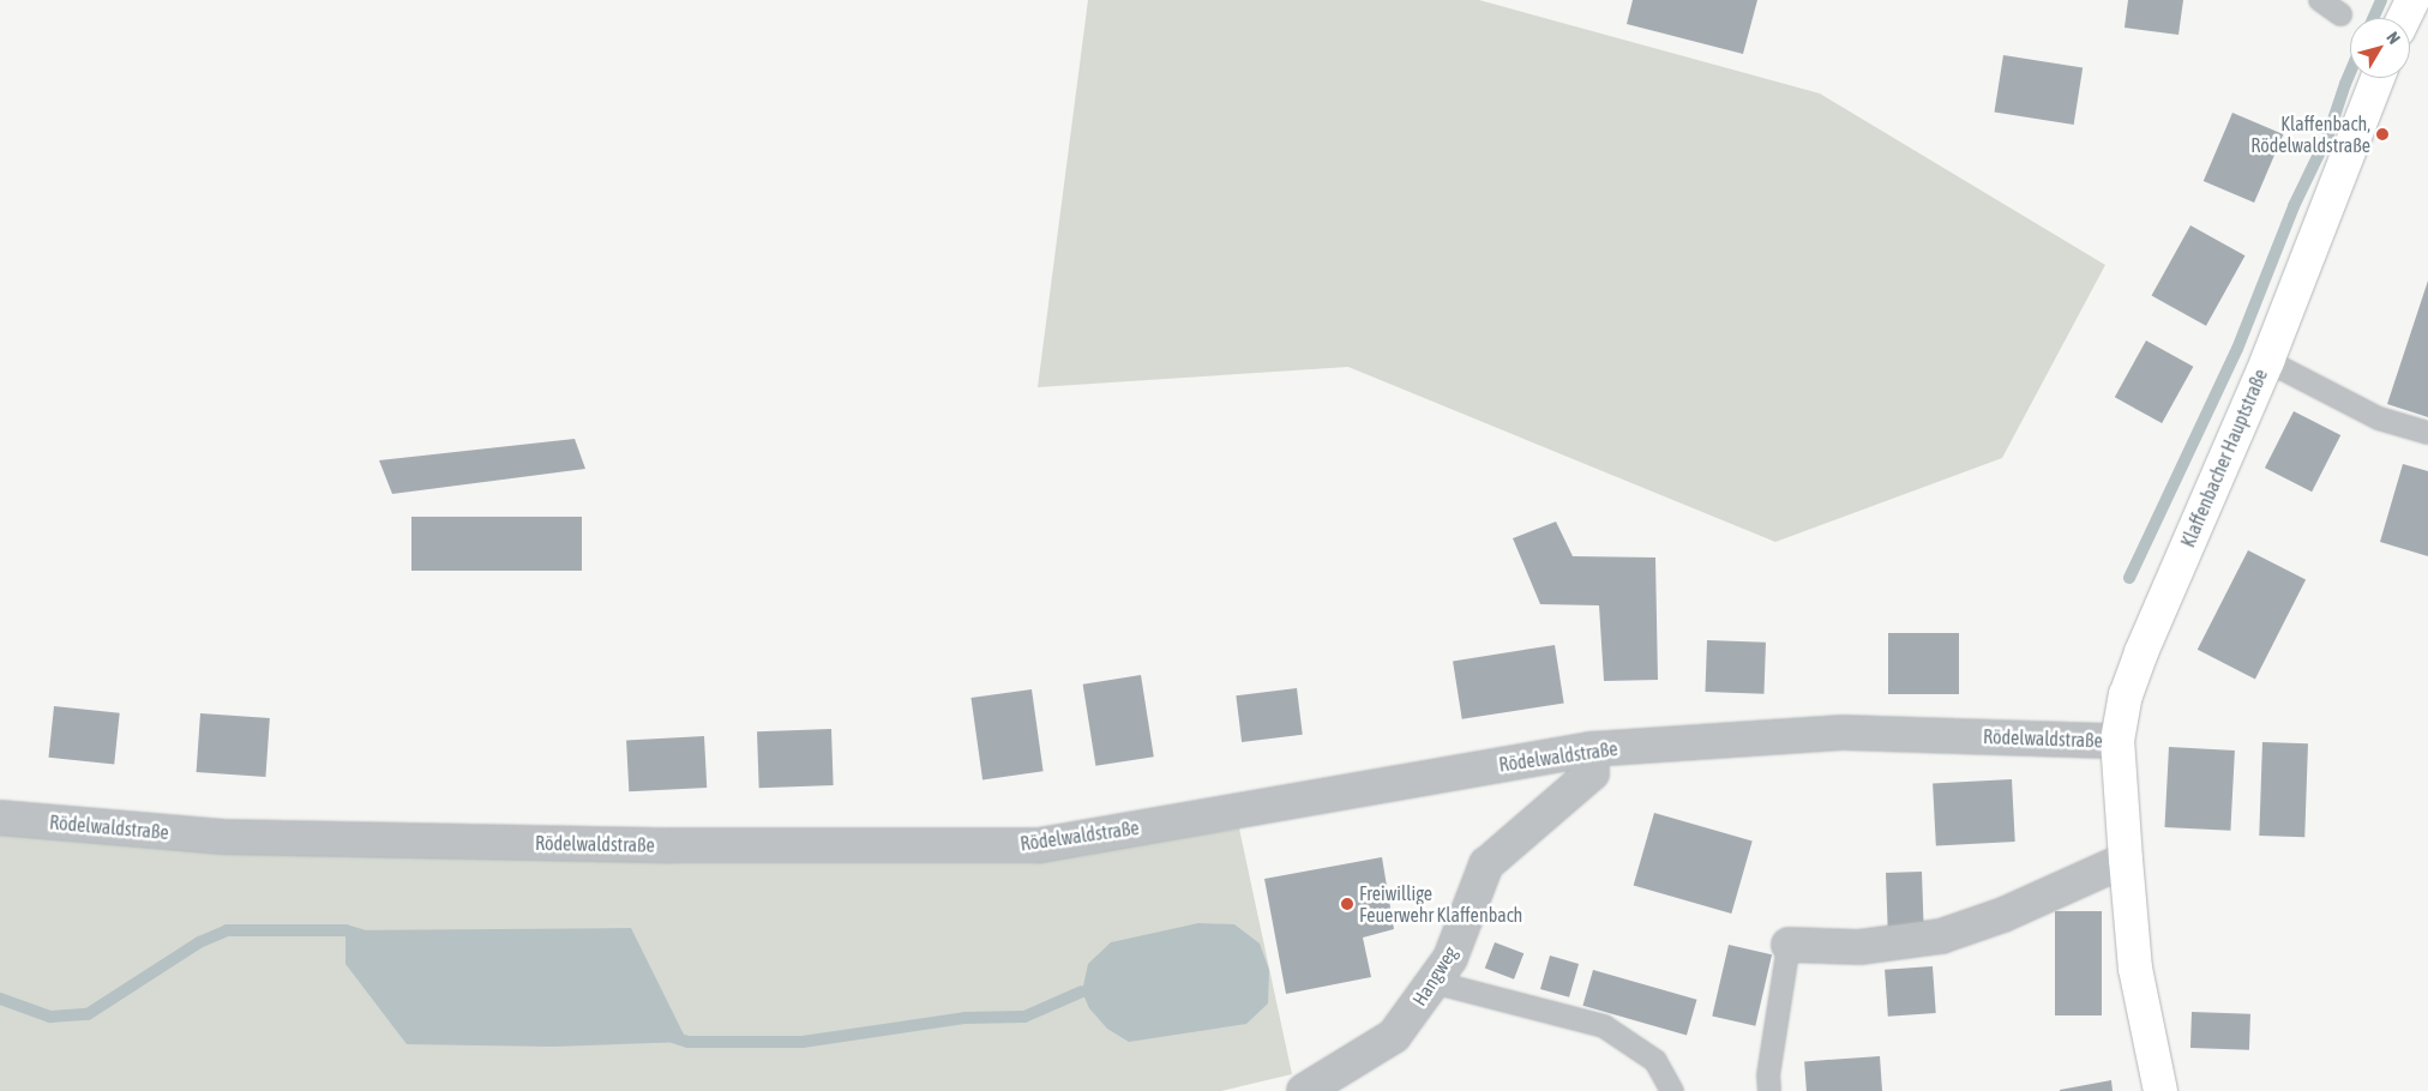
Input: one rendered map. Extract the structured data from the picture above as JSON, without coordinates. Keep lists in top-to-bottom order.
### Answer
{
  "streets": {
    "street": ["Klaffenbacher Hauptstraße", "Rödelwaldstraße", "Hangweg"]
  },
  "crossings": [
    ["Klaffenbacher Hauptstraße", "Rödelwaldstraße"],
    ["Rödelwaldstraße", "Hangweg"]
  ],
  "places": ["Klaffenbach, Rödelwaldstraße", "Freiwillige Feuerwehr Klaffenbach"],
  "north": "top right"
}
